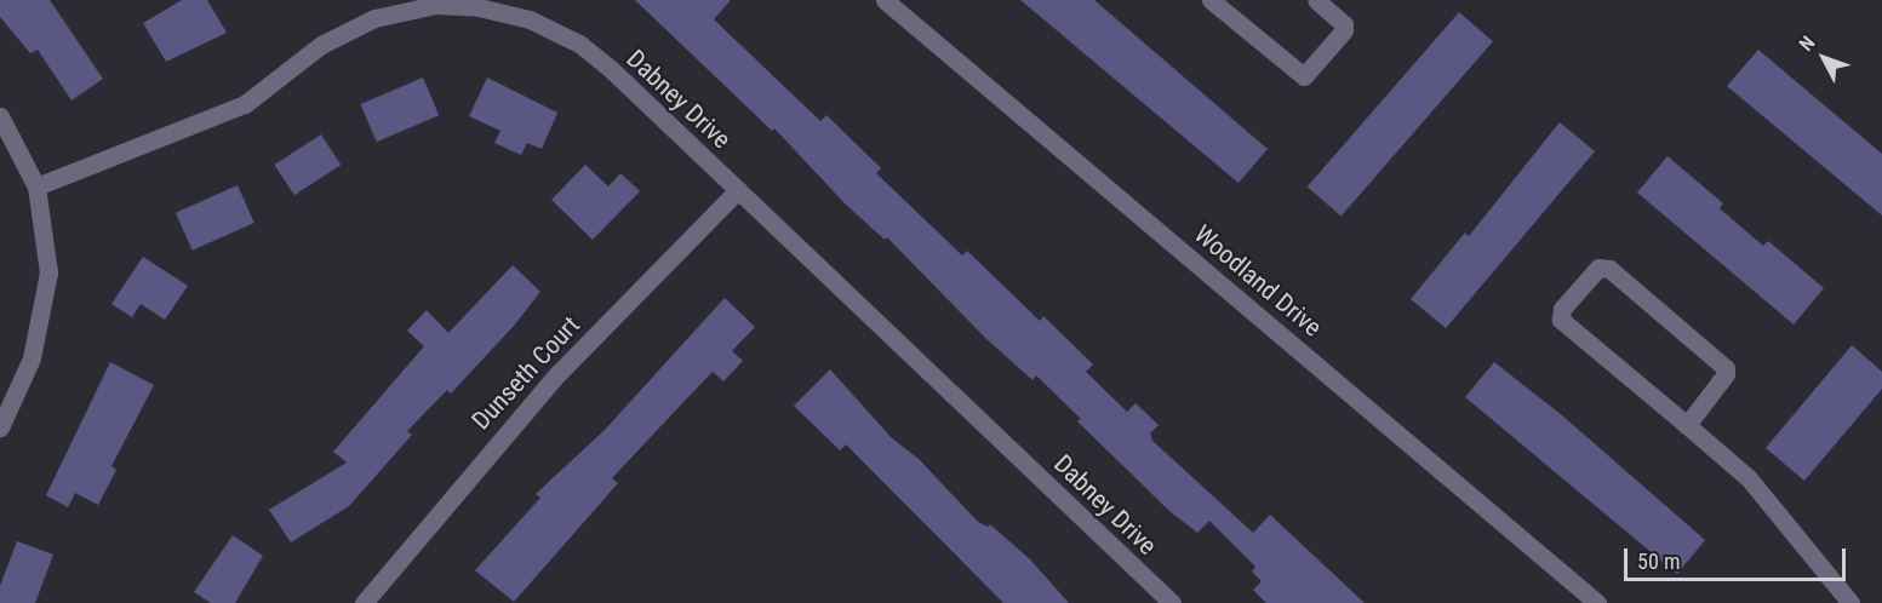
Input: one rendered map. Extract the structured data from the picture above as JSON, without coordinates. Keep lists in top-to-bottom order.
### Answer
{
  "streets": {
    "street": ["Dabney Drive", "Woodland Drive", "Dunseth Court"]
  },
  "crossings": [
    ["Dabney Drive", "Dunseth Court"]
  ],
  "scale_bar": "50 m",
  "north": "top left"
}
